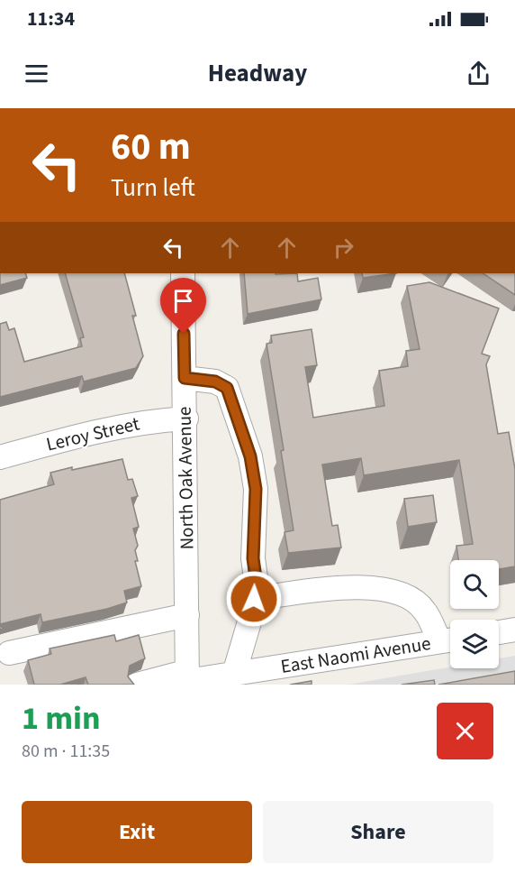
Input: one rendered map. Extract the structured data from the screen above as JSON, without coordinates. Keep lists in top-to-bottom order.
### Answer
{
  "streets": {
    "street": ["Leroy Street", "North Oak Avenue", "East Naomi Avenue"]
  },
  "crossings": [
    ["Leroy Street", "North Oak Avenue"],
    ["North Oak Avenue", "East Naomi Avenue"]
  ],
  "page": {
    "status": "11:34",
    "header": "Headway",
    "turn": ["60 m", "Turn left"],
    "heading": ["1 min", "80 m · 11:35"],
    "buttons": ["Exit", "Share"]
  }
}
